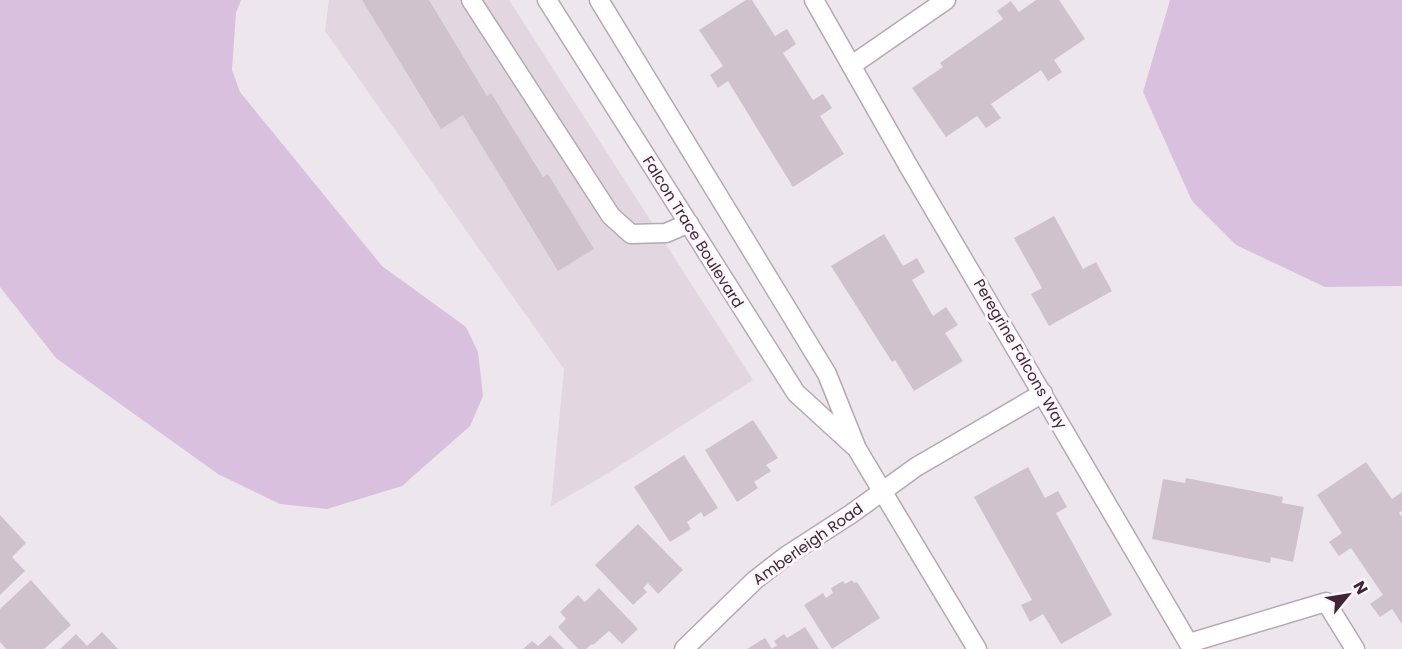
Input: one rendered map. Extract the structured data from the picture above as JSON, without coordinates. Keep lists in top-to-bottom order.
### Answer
{
  "streets": {
    "street": ["Falcon Trace Boulevard", "Peregrine Falcons Way", "Amberleigh Road"]
  },
  "crossings": [
    ["Falcon Trace Boulevard", "Amberleigh Road"],
    ["Peregrine Falcons Way", "Amberleigh Road"]
  ],
  "north": "top right"
}
